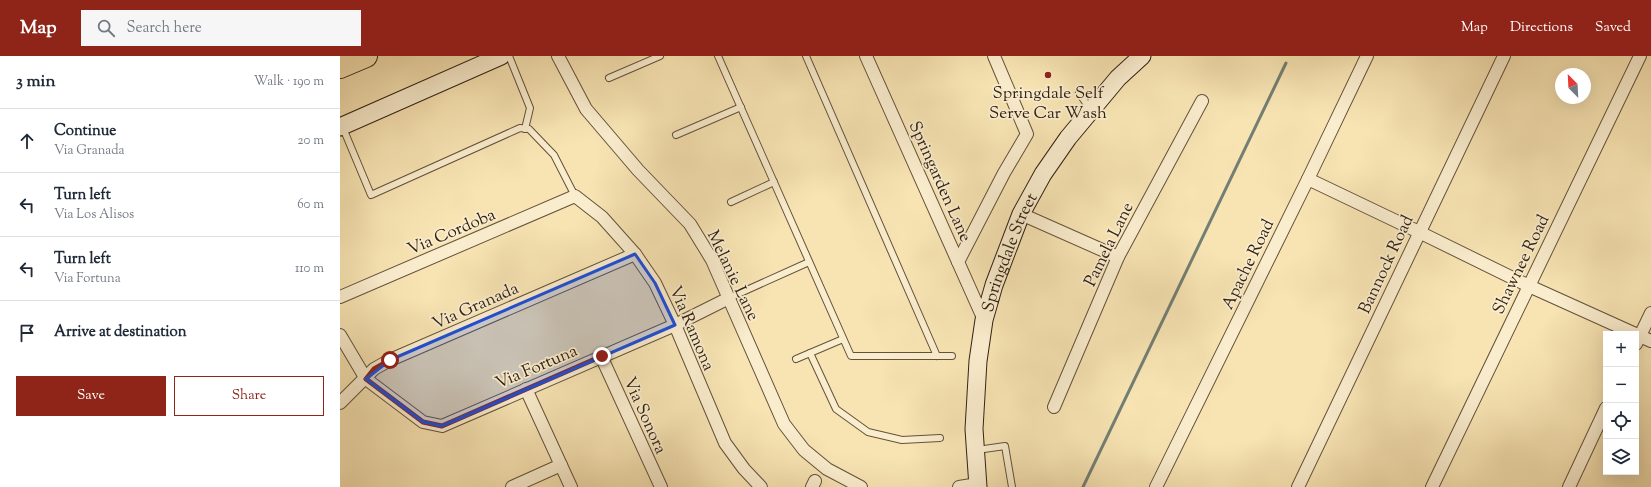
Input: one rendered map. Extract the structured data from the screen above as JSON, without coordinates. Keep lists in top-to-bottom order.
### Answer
{
  "streets": {
    "main road": ["Springdale Street"],
    "street": [
      "Springarden Lane",
      "Via Cordoba",
      "Pamela Lane",
      "Apache Road",
      "Bannock Road",
      "Shawnee Road",
      "Melanie Lane",
      "Via Granada",
      "Via Ramona",
      "Via Fortuna",
      "Via Sonora"
    ]
  },
  "crossings": [
    ["Springarden Lane", "Springdale Street"],
    ["Via Cordoba", "Via Ramona"],
    ["Melanie Lane", "Via Fortuna"],
    ["Via Granada", "Via Ramona"],
    ["Via Granada", "Via Fortuna"],
    ["Via Ramona", "Via Fortuna"],
    ["Via Fortuna", "Via Sonora"]
  ],
  "places": ["Springdale Self Serve Car Wash"],
  "north": "top left",
  "page": {
    "header": "Map",
    "search": "Search here",
    "nav": ["Map", "Directions", "Saved"],
    "heading": ["3 min", "Walk · 190 m"],
    "list": [
      ["Continue", "Via Granada", "20 m"],
      ["Turn left", "Via Los Alisos", "60 m"],
      ["Turn left", "Via Fortuna", "110 m"],
      "Arrive at destination"
    ],
    "map_buttons": ["+", "−"],
    "buttons": ["Save", "Share"]
  }
}
